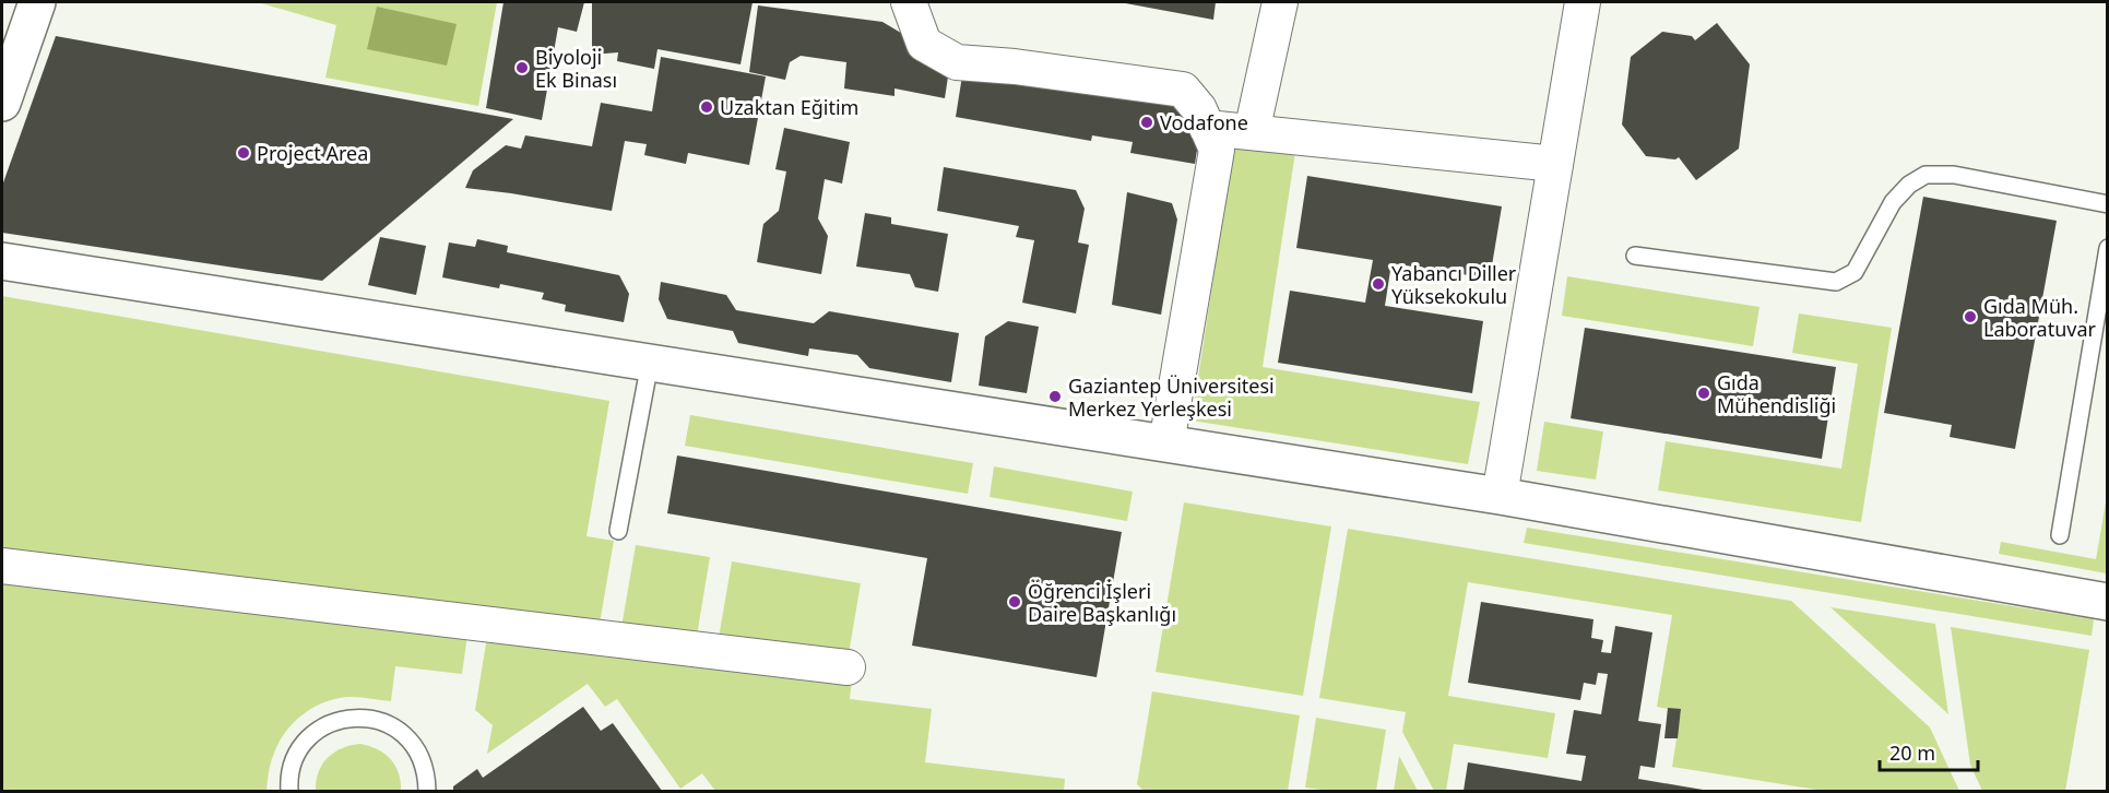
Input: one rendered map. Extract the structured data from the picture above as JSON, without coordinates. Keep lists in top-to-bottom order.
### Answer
{
  "places": [
    "Biyoloji Ek Binası",
    "Uzaktan Eğitim",
    "Vodafone",
    "Project Area",
    "Yabancı Diller Yüksekokulu",
    "Gıda Müh. Laboratuvar",
    "Gıda Mühendisliği",
    "Gaziantep Üniversitesi Merkez Yerleşkesi",
    "Öğrenci İşleri Daire Başkanlığı"
  ],
  "scale_bar": "20 m"
}
